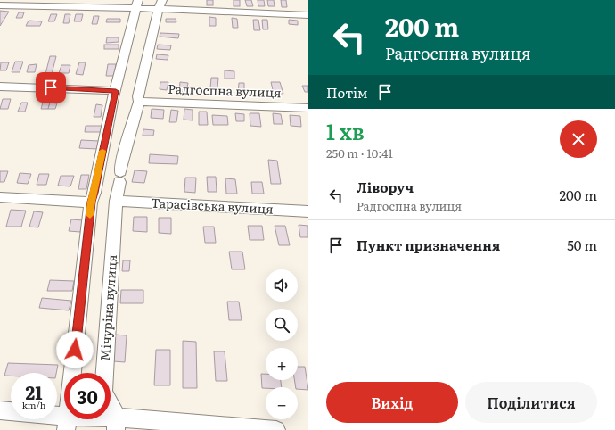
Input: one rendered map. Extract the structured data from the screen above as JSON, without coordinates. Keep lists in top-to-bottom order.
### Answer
{
  "streets": {
    "street": ["Радгоспна вулиця", "Тарасівська вулиця", "Мічуріна вулиця"]
  },
  "crossings": [
    ["Радгоспна вулиця", "Мічуріна вулиця"],
    ["Тарасівська вулиця", "Мічуріна вулиця"]
  ],
  "page": {
    "turn": ["200 m", "Радгоспна вулиця"],
    "then": "Потім",
    "heading": ["1 хв", "250 m · 10:41"],
    "list": [
      {
        "name": "Ліворуч",
        "note": "Радгоспна вулиця",
        "value": "200 m"
      },
      {
        "name": "Пункт призначення",
        "value": "50 m"
      }
    ],
    "map_buttons": ["+", "−"],
    "speed": "21 km/h",
    "limit": "30",
    "buttons": ["Вихід", "Поділитися"]
  }
}
